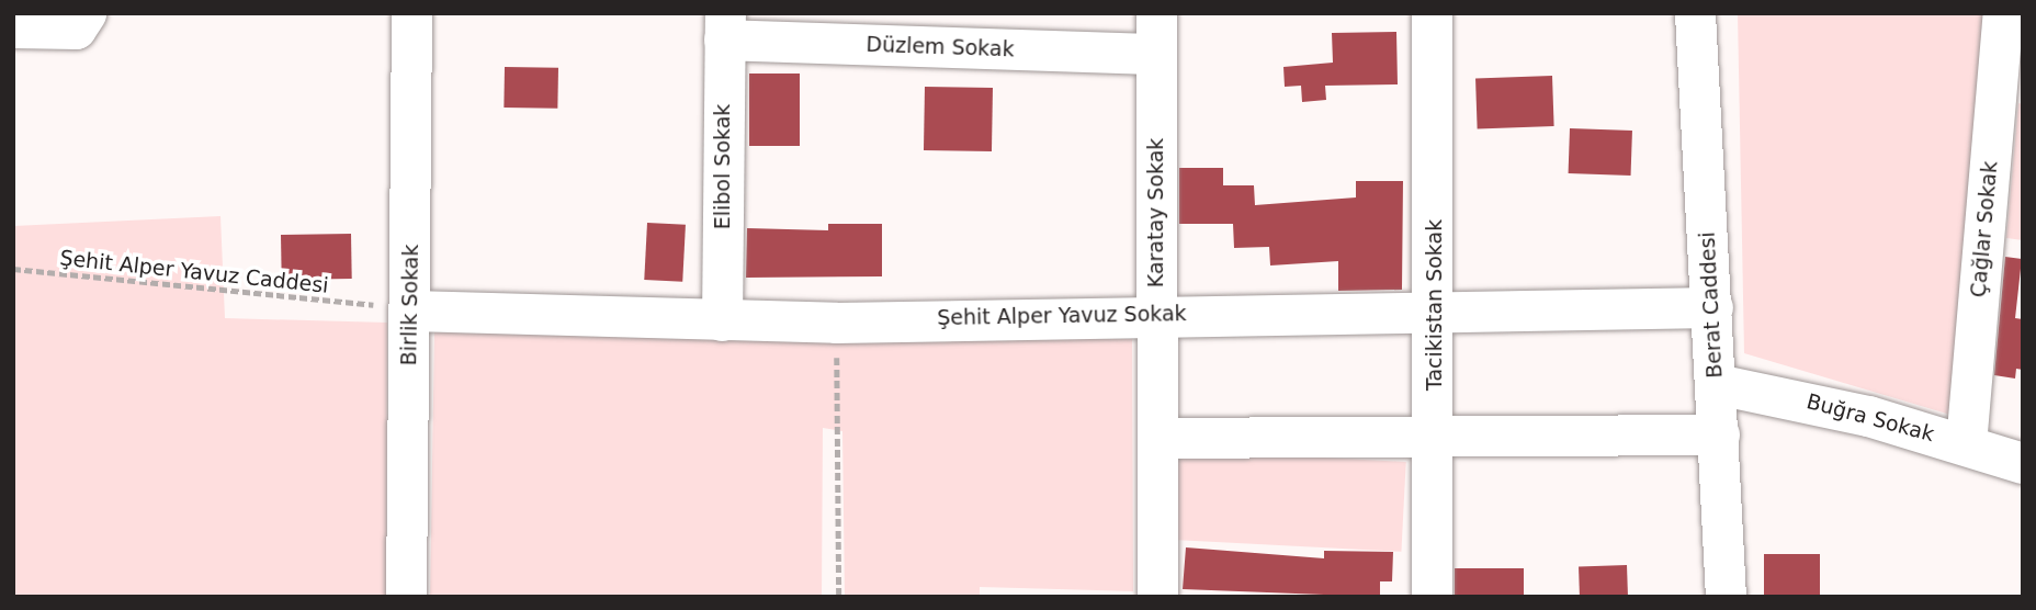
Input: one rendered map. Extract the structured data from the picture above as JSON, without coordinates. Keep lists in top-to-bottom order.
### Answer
{
  "streets": {
    "street": [
      "Düzlem Sokak",
      "Elibol Sokak",
      "Karatay Sokak",
      "Çağlar Sokak",
      "Birlik Sokak",
      "Tacikistan Sokak",
      "Berat Caddesi",
      "Şehit Alper Yavuz Sokak",
      "Buğra Sokak"
    ],
    "path": ["Şehit Alper Yavuz Caddesi"]
  },
  "crossings": [
    ["Düzlem Sokak", "Elibol Sokak"],
    ["Düzlem Sokak", "Karatay Sokak"],
    ["Elibol Sokak", "Şehit Alper Yavuz Sokak"],
    ["Karatay Sokak", "Şehit Alper Yavuz Sokak"],
    ["Çağlar Sokak", "Buğra Sokak"],
    ["Şehit Alper Yavuz Caddesi", "Birlik Sokak"],
    ["Şehit Alper Yavuz Caddesi", "Şehit Alper Yavuz Sokak"],
    ["Birlik Sokak", "Şehit Alper Yavuz Sokak"],
    ["Tacikistan Sokak", "Şehit Alper Yavuz Sokak"],
    ["Berat Caddesi", "Şehit Alper Yavuz Sokak"],
    ["Berat Caddesi", "Buğra Sokak"]
  ]
}
